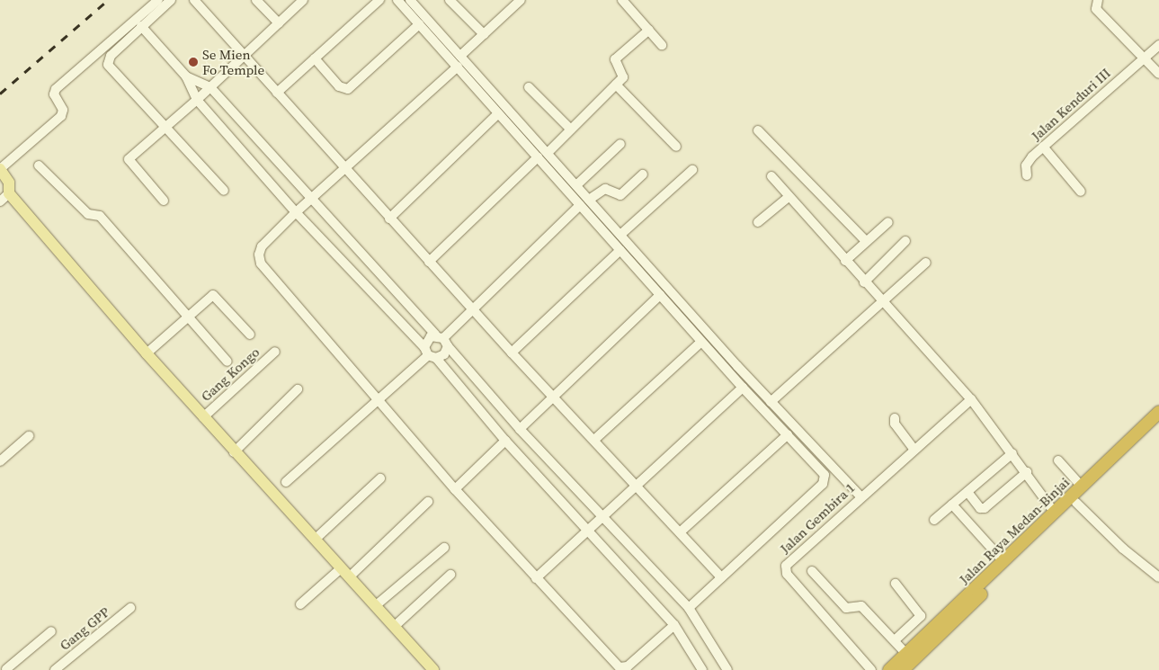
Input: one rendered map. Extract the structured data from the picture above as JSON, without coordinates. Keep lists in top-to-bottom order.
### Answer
{
  "streets": {
    "highway": ["Jalan Raya Medan-Binjai"],
    "street": [
      "Jalan Kenduri III",
      "Gang Kongo",
      "Jalan Gembira 1",
      "Gang GPP"
    ]
  },
  "places": ["Se Mien Fo Temple"]
}
